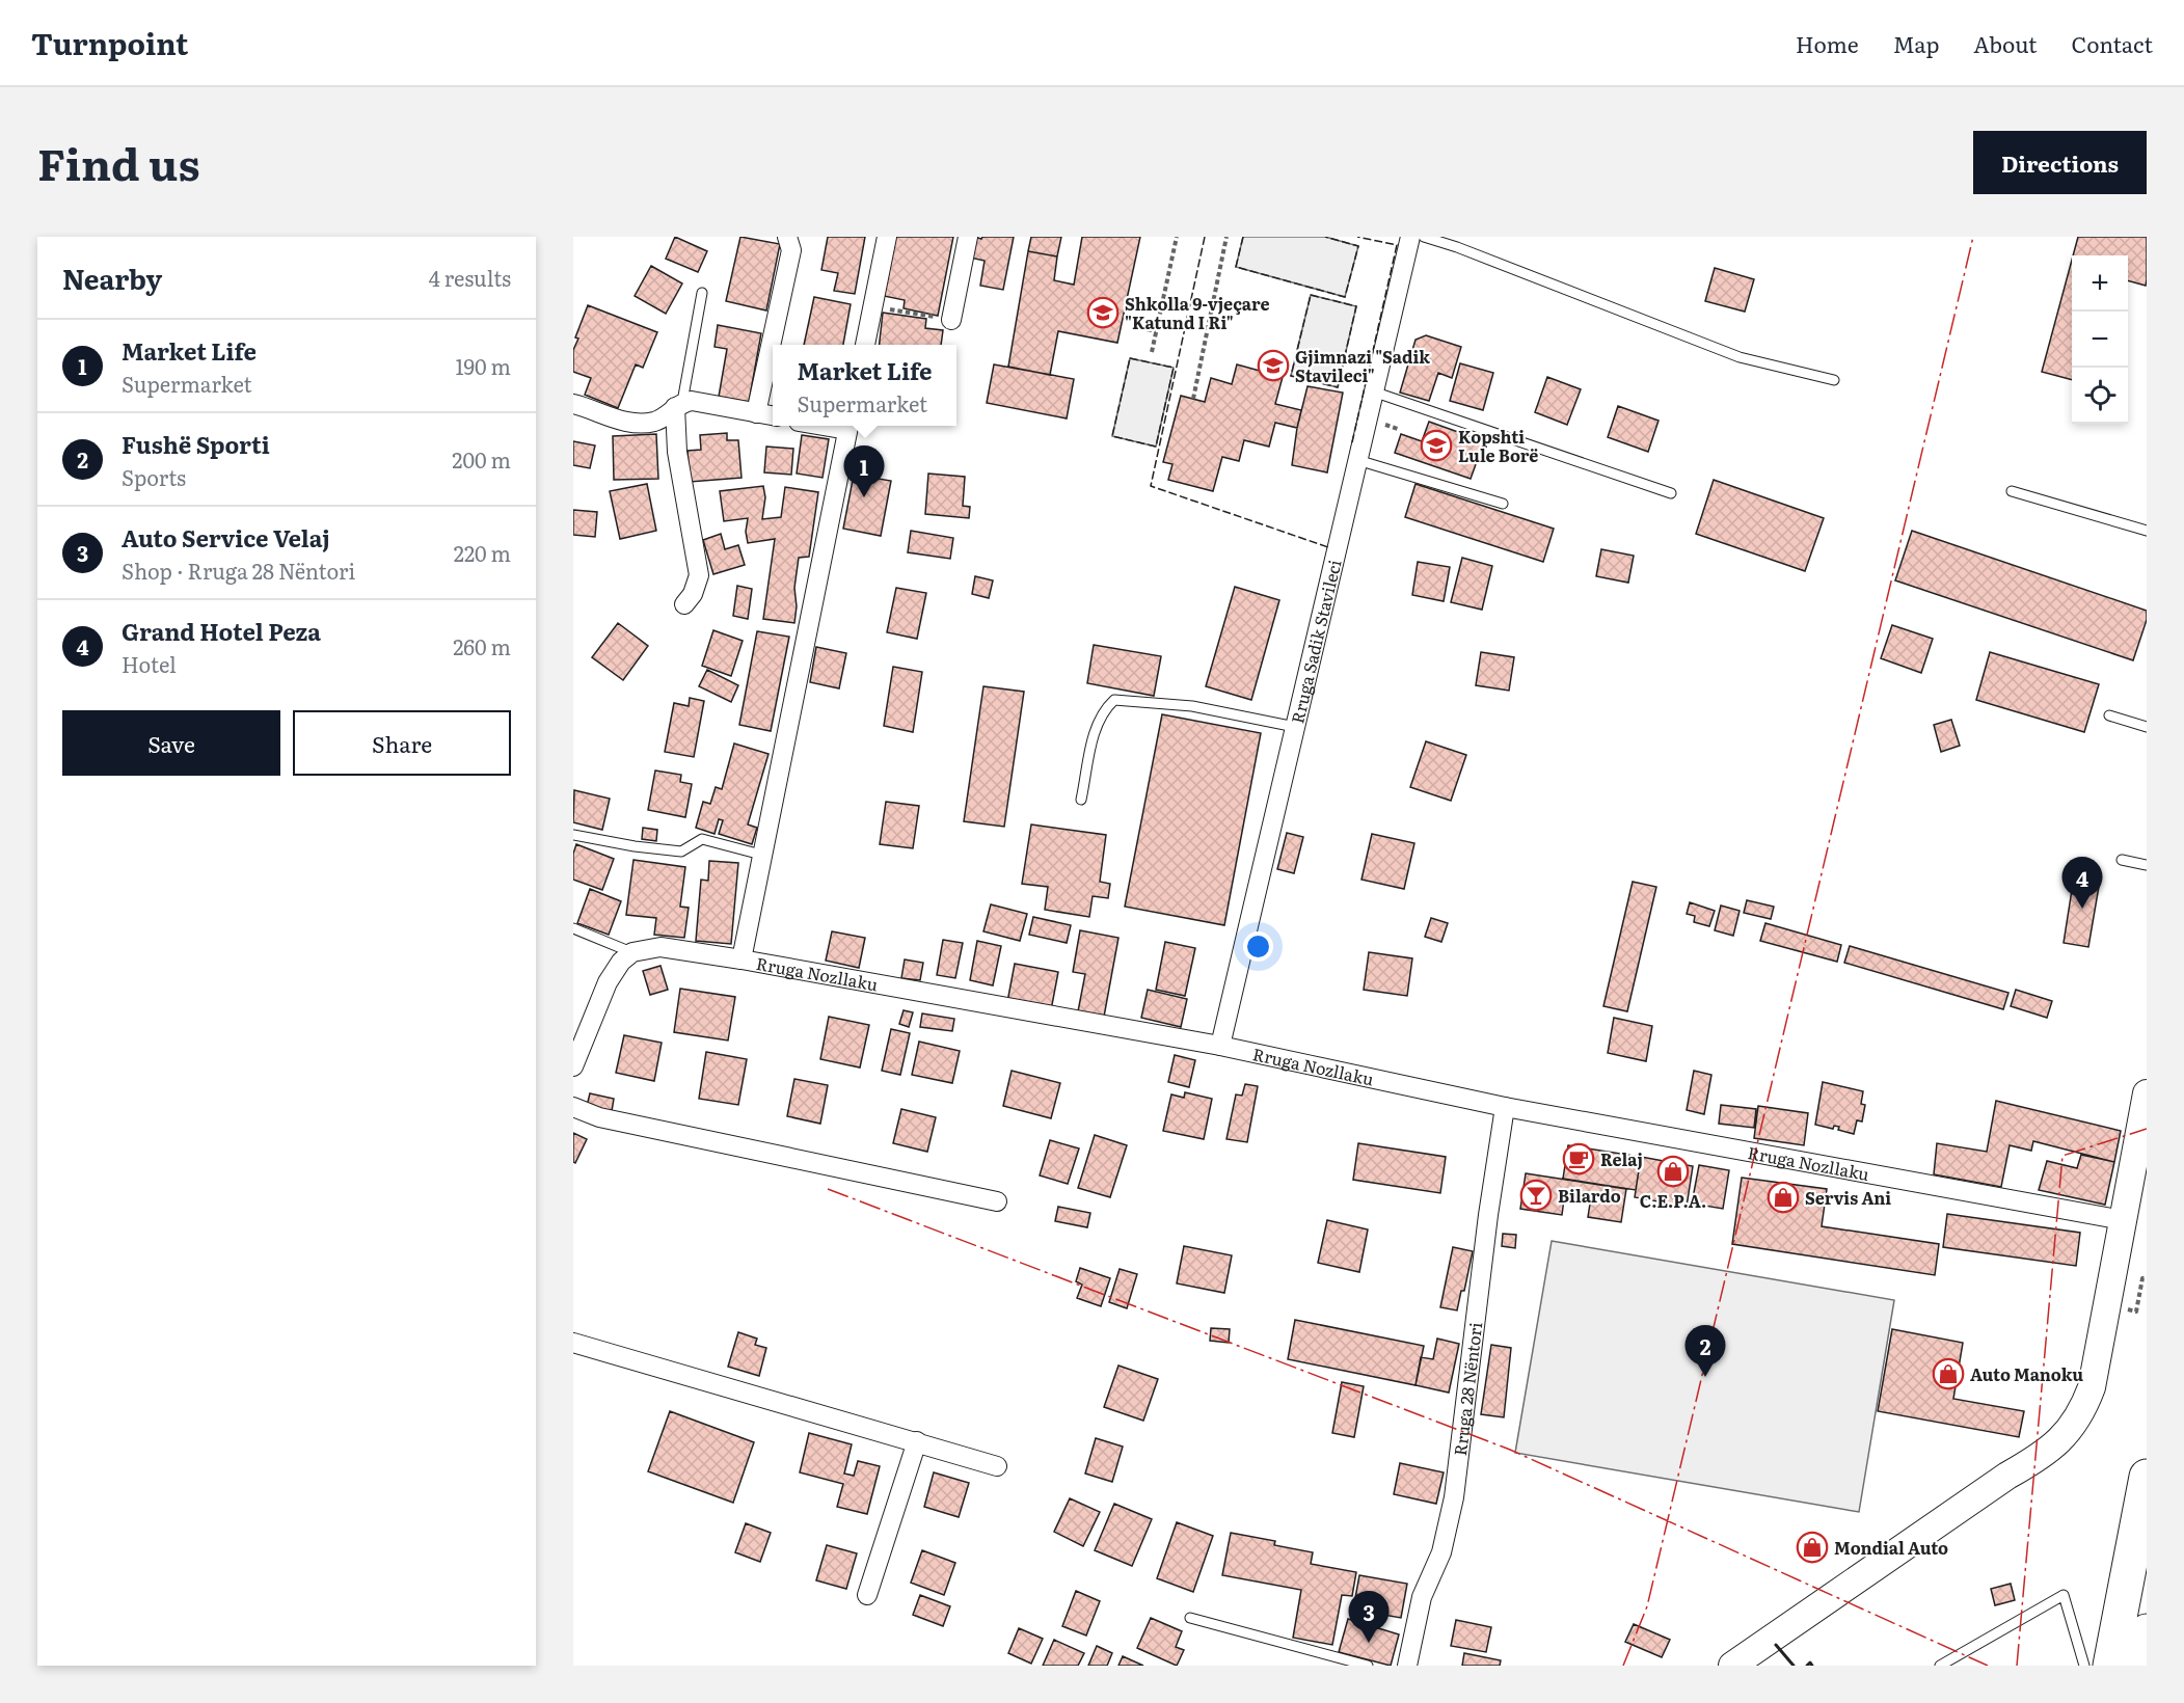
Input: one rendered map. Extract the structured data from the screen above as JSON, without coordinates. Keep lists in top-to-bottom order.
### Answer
{
  "streets": {
    "street": ["Rruga Sadik Stavileci", "Rruga Nozllaku", "Rruga 28 Nëntori"]
  },
  "crossings": [
    ["Rruga Sadik Stavileci", "Rruga Nozllaku"],
    ["Rruga Nozllaku", "Rruga 28 Nëntori"]
  ],
  "places": {
    "school or university": ["Shkolla 9-vjeçare \"Katund I Ri\"", "Gjimnazi \"Sadik Stavileci\"", "Kopshti Lule Borë"],
    "cafe": ["Relaj"],
    "shop": [
      "C.E.P.A.",
      "Servis Ani",
      "Auto Manoku",
      "Mondial Auto"
    ],
    "bar": ["Bilardo"]
  },
  "page": {
    "header": "Turnpoint",
    "nav": [
      "Home",
      "Map",
      "About",
      "Contact"
    ],
    "title": "Find us",
    "buttons": [
      "Directions",
      ["Save", "Share"]
    ],
    "heading": ["Nearby", "4 results"],
    "map_buttons": ["+", "−"],
    "list": [
      {
        "mark": "1",
        "name": "Market Life",
        "note": "Supermarket",
        "value": "190 m"
      },
      {
        "mark": "2",
        "name": "Fushë Sporti",
        "note": "Sports",
        "value": "200 m"
      },
      {
        "mark": "3",
        "name": "Auto Service Velaj",
        "note": "Shop · Rruga 28 Nëntori",
        "value": "220 m"
      },
      {
        "mark": "4",
        "name": "Grand Hotel Peza",
        "note": "Hotel",
        "value": "260 m"
      }
    ],
    "popup": ["Market Life", "Supermarket"],
    "pins": [
      "1",
      "4",
      "2",
      "3"
    ]
  }
}
